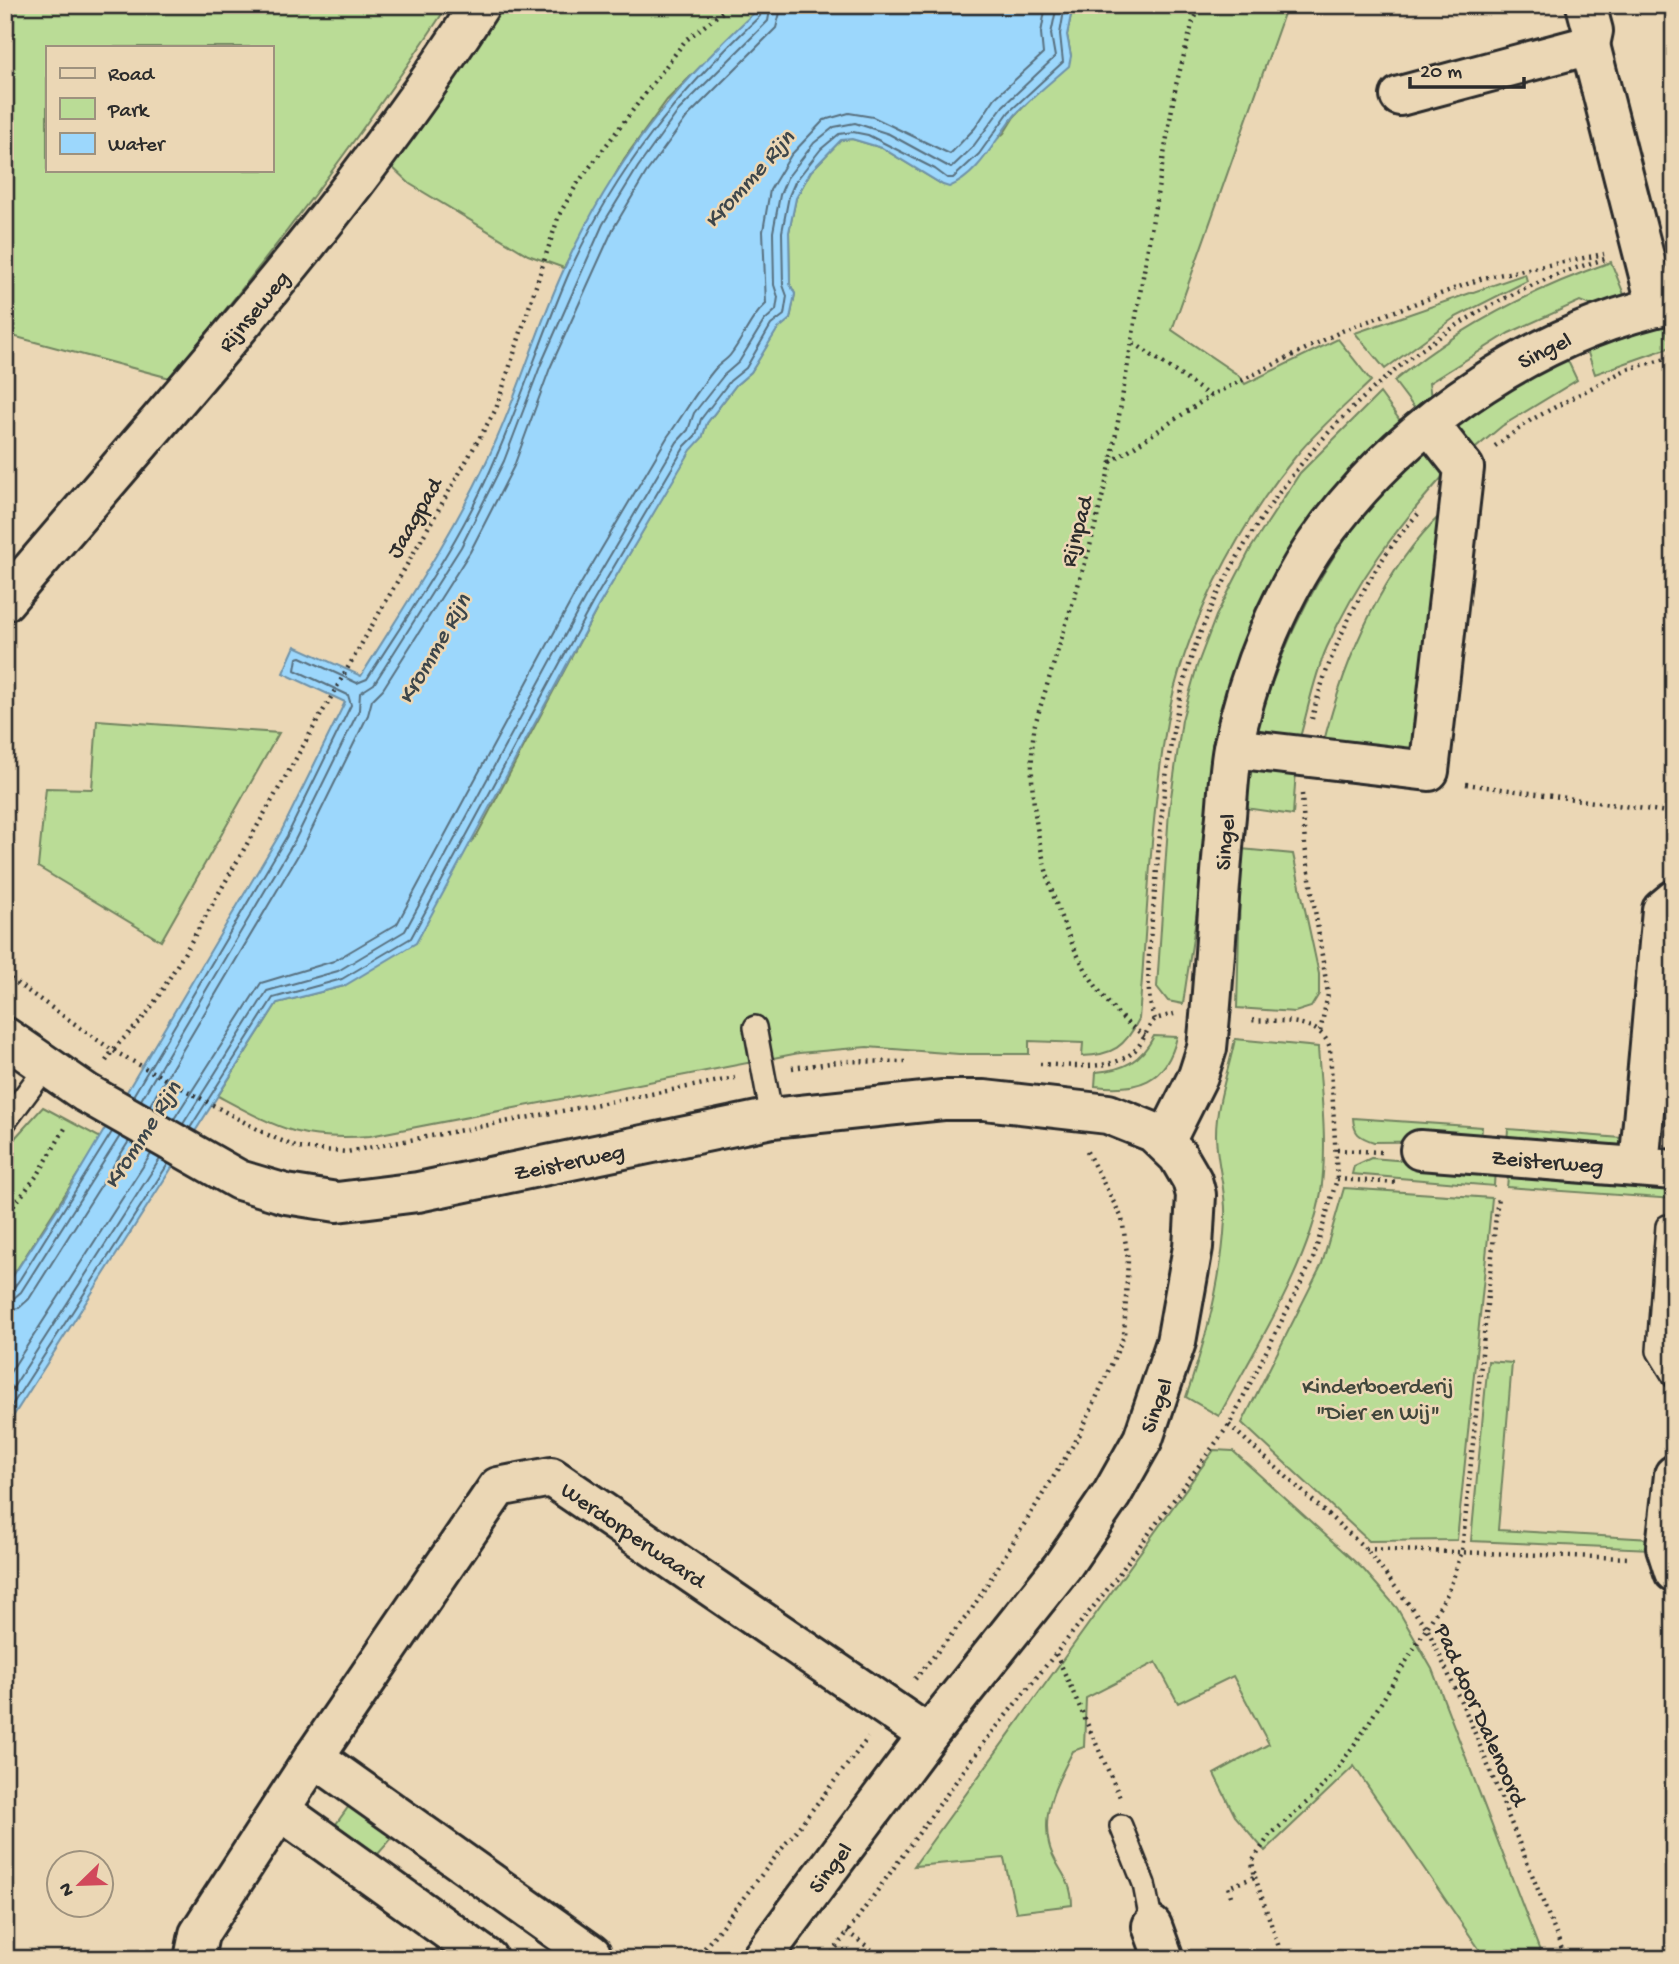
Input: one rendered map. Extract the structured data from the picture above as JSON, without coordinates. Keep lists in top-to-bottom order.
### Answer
{
  "streets": {
    "street": [
      "Rijnseweg",
      "Singel",
      "Zeisterweg",
      "Werdorperwaard"
    ],
    "path": ["Jaagpad", "Rijnpad", "Pad door Dalenoord"]
  },
  "crossings": [
    ["Singel", "Zeisterweg"],
    ["Singel", "Werdorperwaard"]
  ],
  "water": ["Kromme Rijn"],
  "parks": ["Kinderboerderij \"Dier en Wij\""],
  "legend": ["Road", "Park", "Water"],
  "scale_bar": "20 m",
  "north": "bottom left"
}
